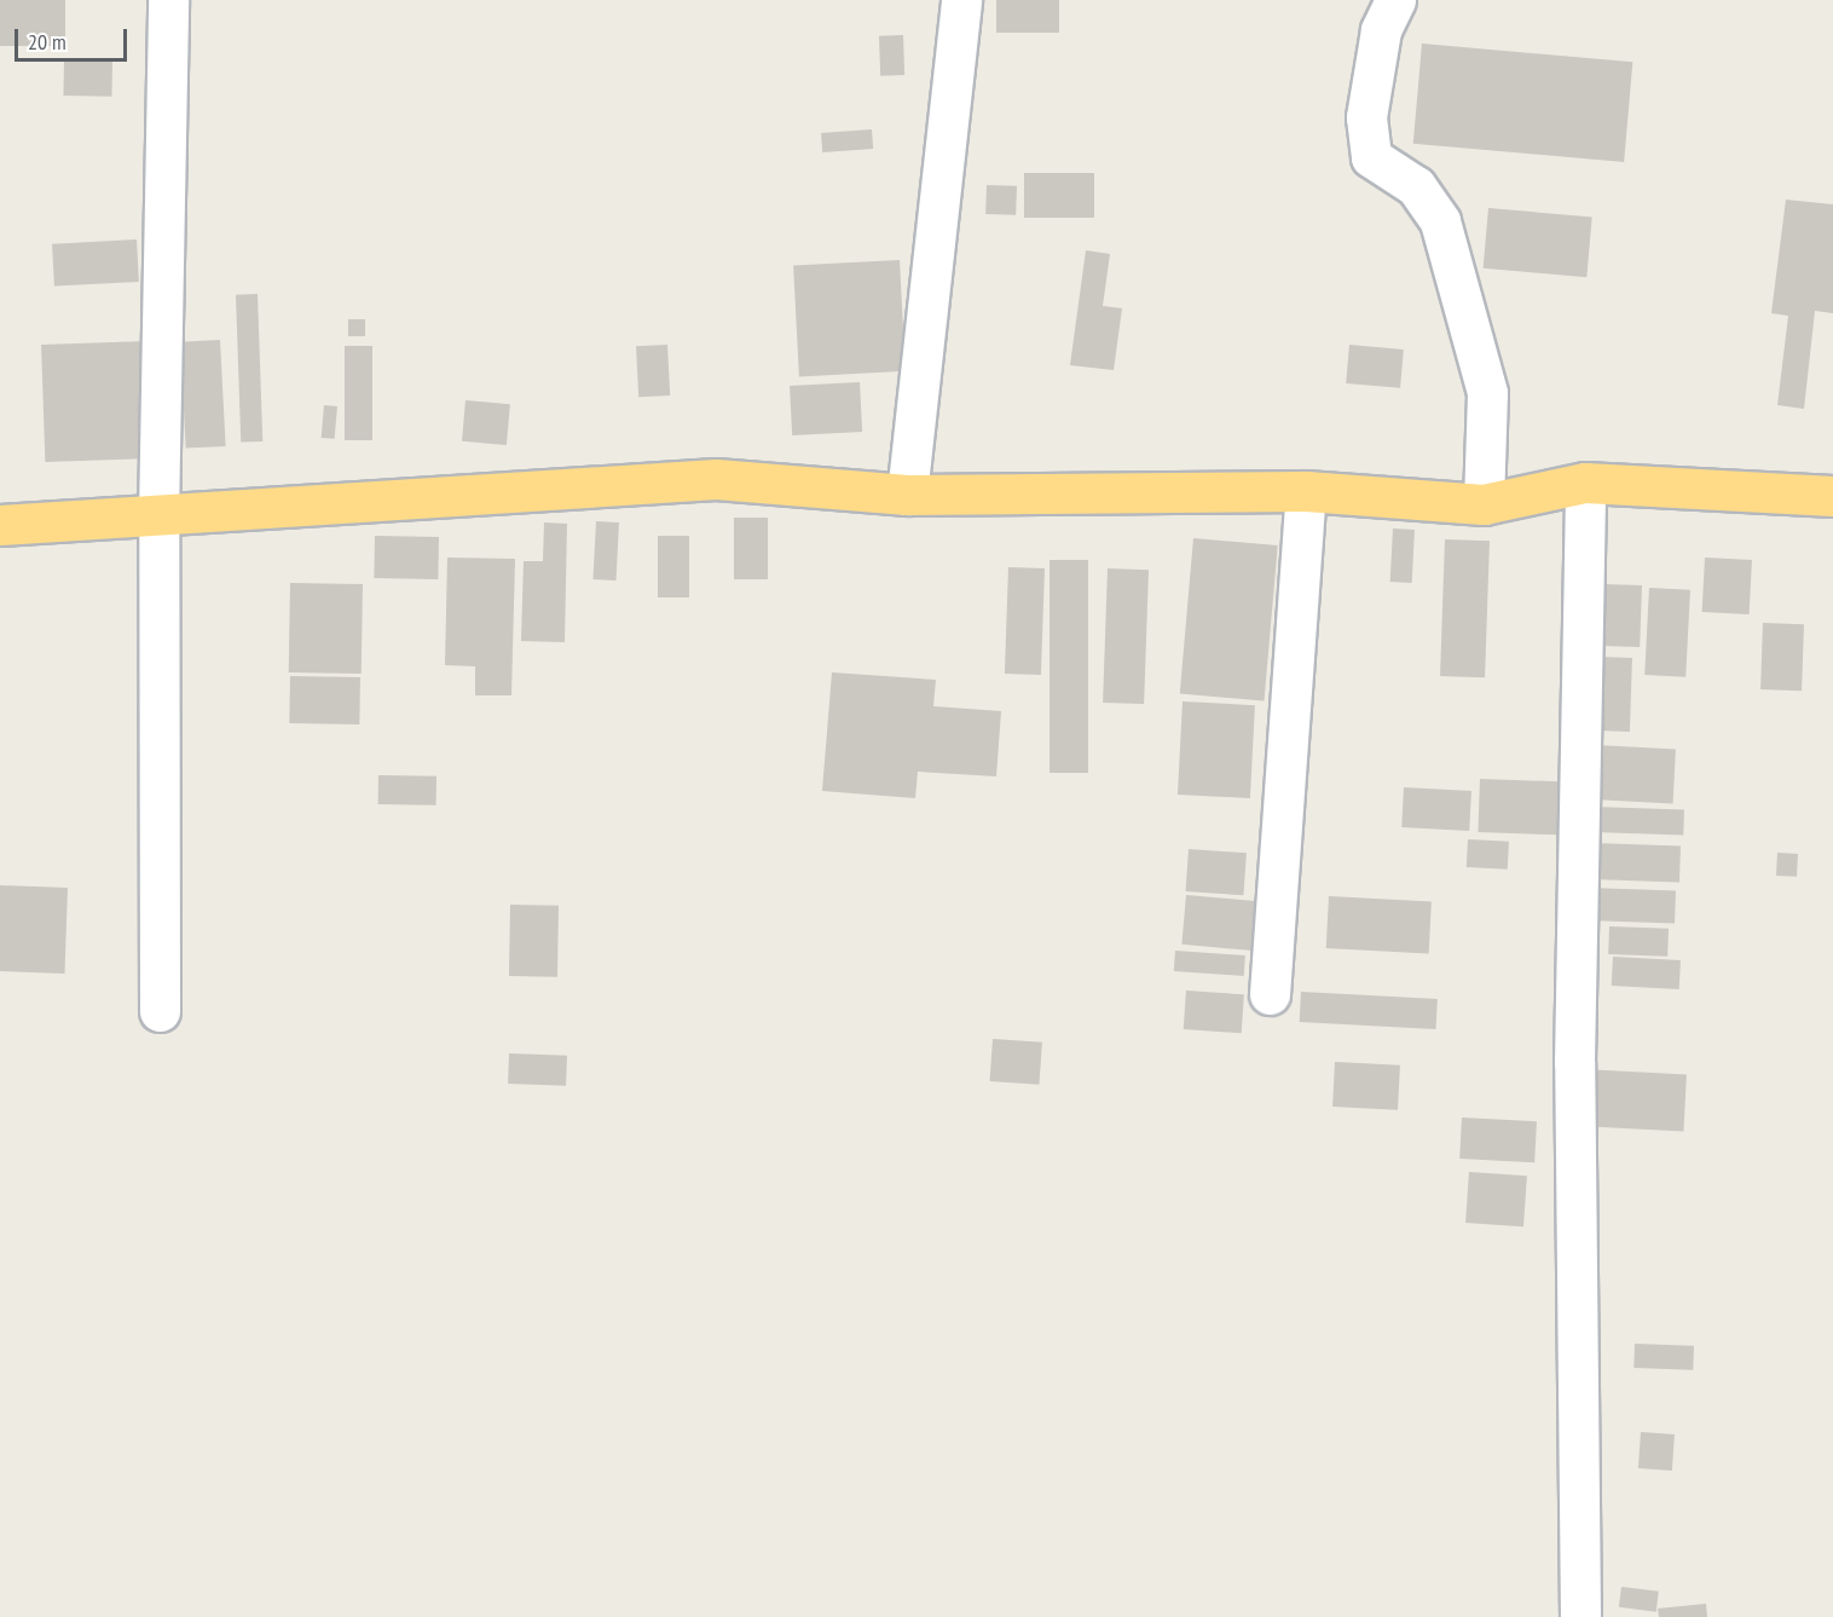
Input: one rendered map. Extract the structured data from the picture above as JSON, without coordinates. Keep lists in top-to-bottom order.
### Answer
{
  "scale_bar": "20 m"
}
